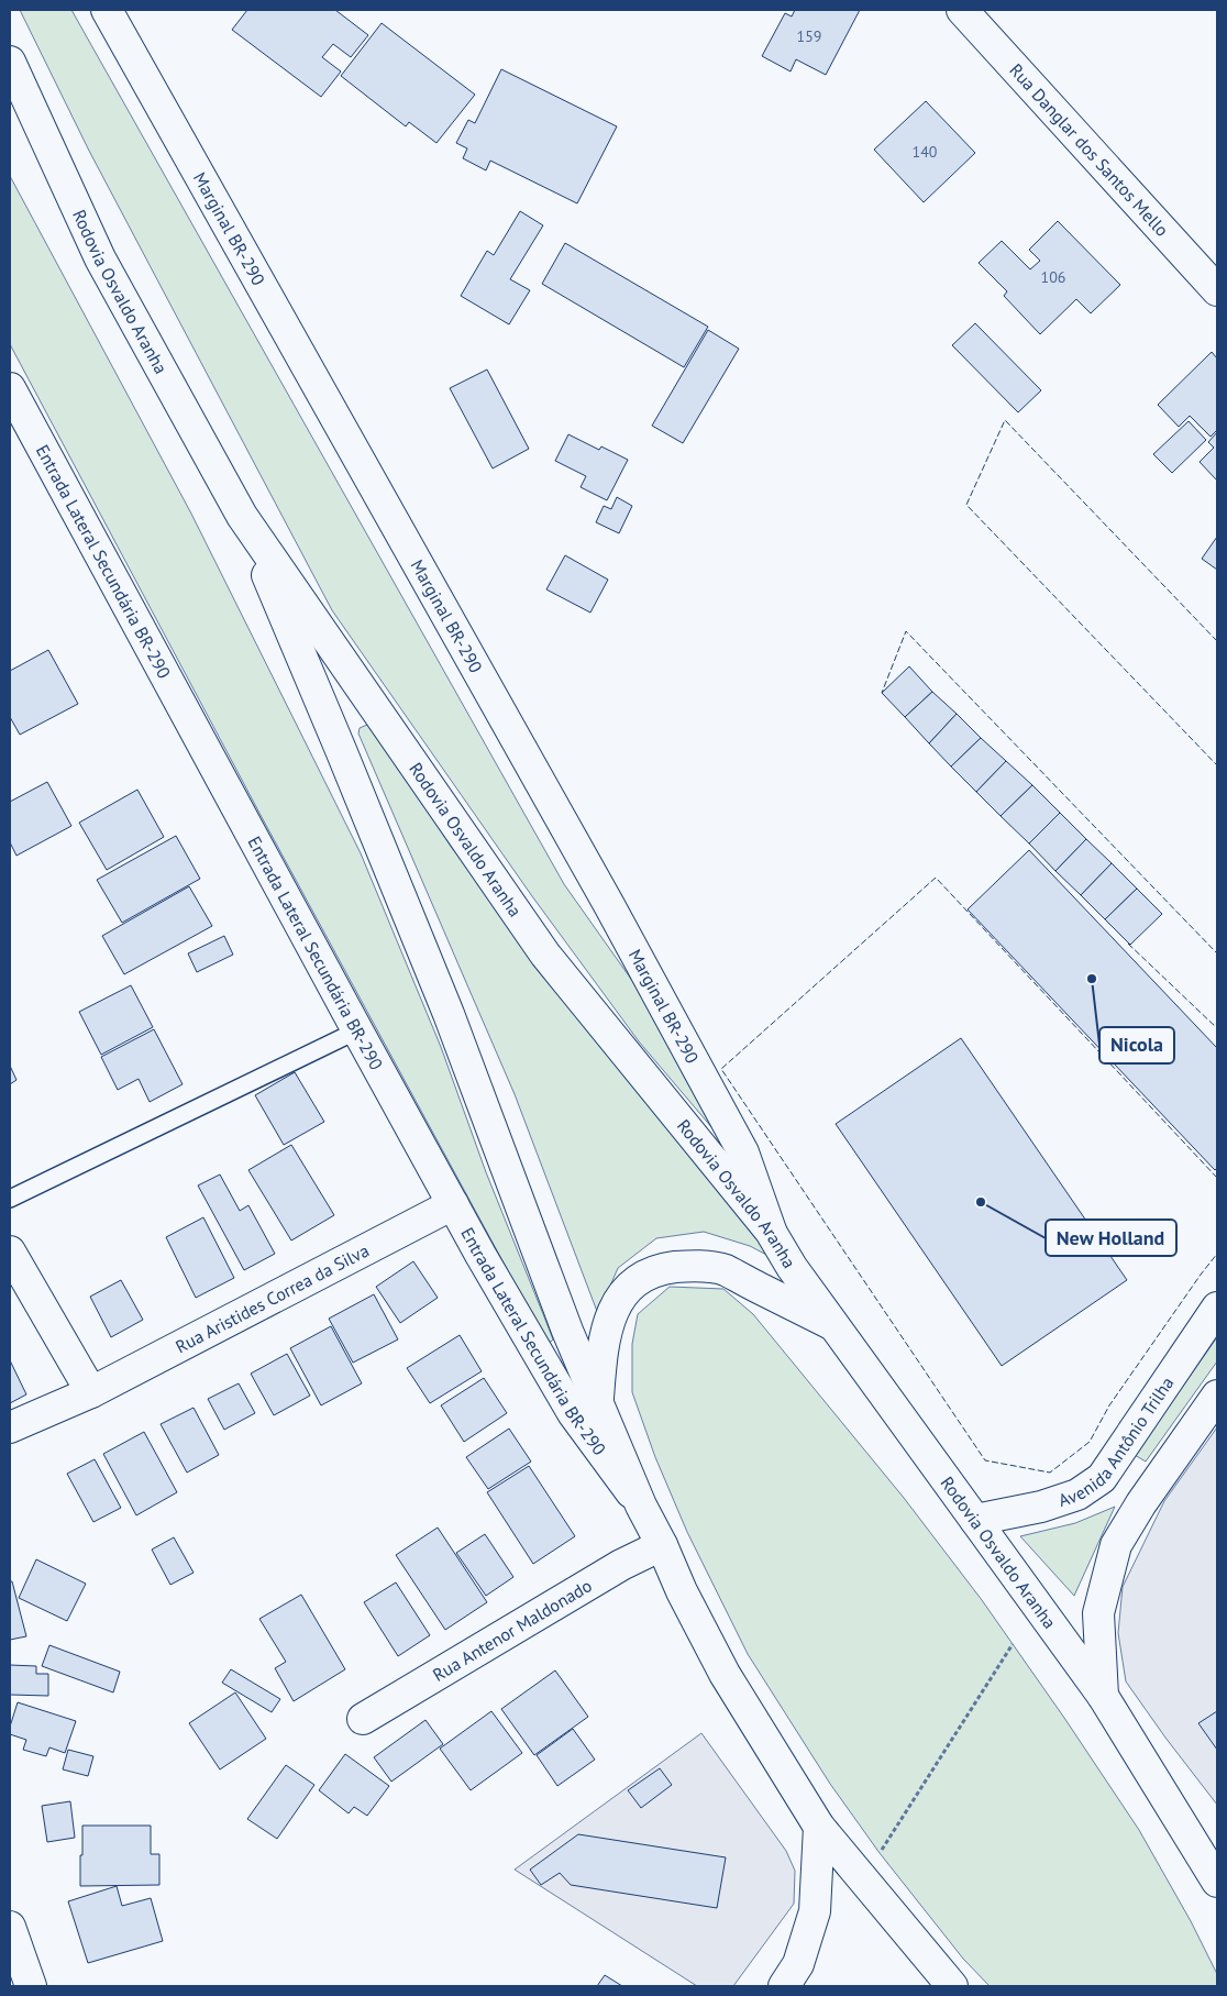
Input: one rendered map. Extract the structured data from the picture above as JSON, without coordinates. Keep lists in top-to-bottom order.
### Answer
{
  "streets": {
    "main road": [
      "Rua Danglar dos Santos Mello",
      "Marginal BR-290",
      "Rodovia Osvaldo Aranha",
      "Entrada Lateral Secundária BR-290",
      "Rua Aristides Correa da Silva",
      "Avenida Antônio Trilha",
      "Rua Antenor Maldonado"
    ]
  },
  "crossings": [
    ["Marginal BR-290", "Rodovia Osvaldo Aranha"],
    ["Rodovia Osvaldo Aranha", "Entrada Lateral Secundária BR-290"],
    ["Rodovia Osvaldo Aranha", "Avenida Antônio Trilha"],
    ["Rodovia Osvaldo Aranha", "Rua Antenor Maldonado"],
    ["Entrada Lateral Secundária BR-290", "Rua Aristides Correa da Silva"]
  ],
  "places": ["Nicola", "New Holland"],
  "house_numbers": ["159", "140", "106"]
}
